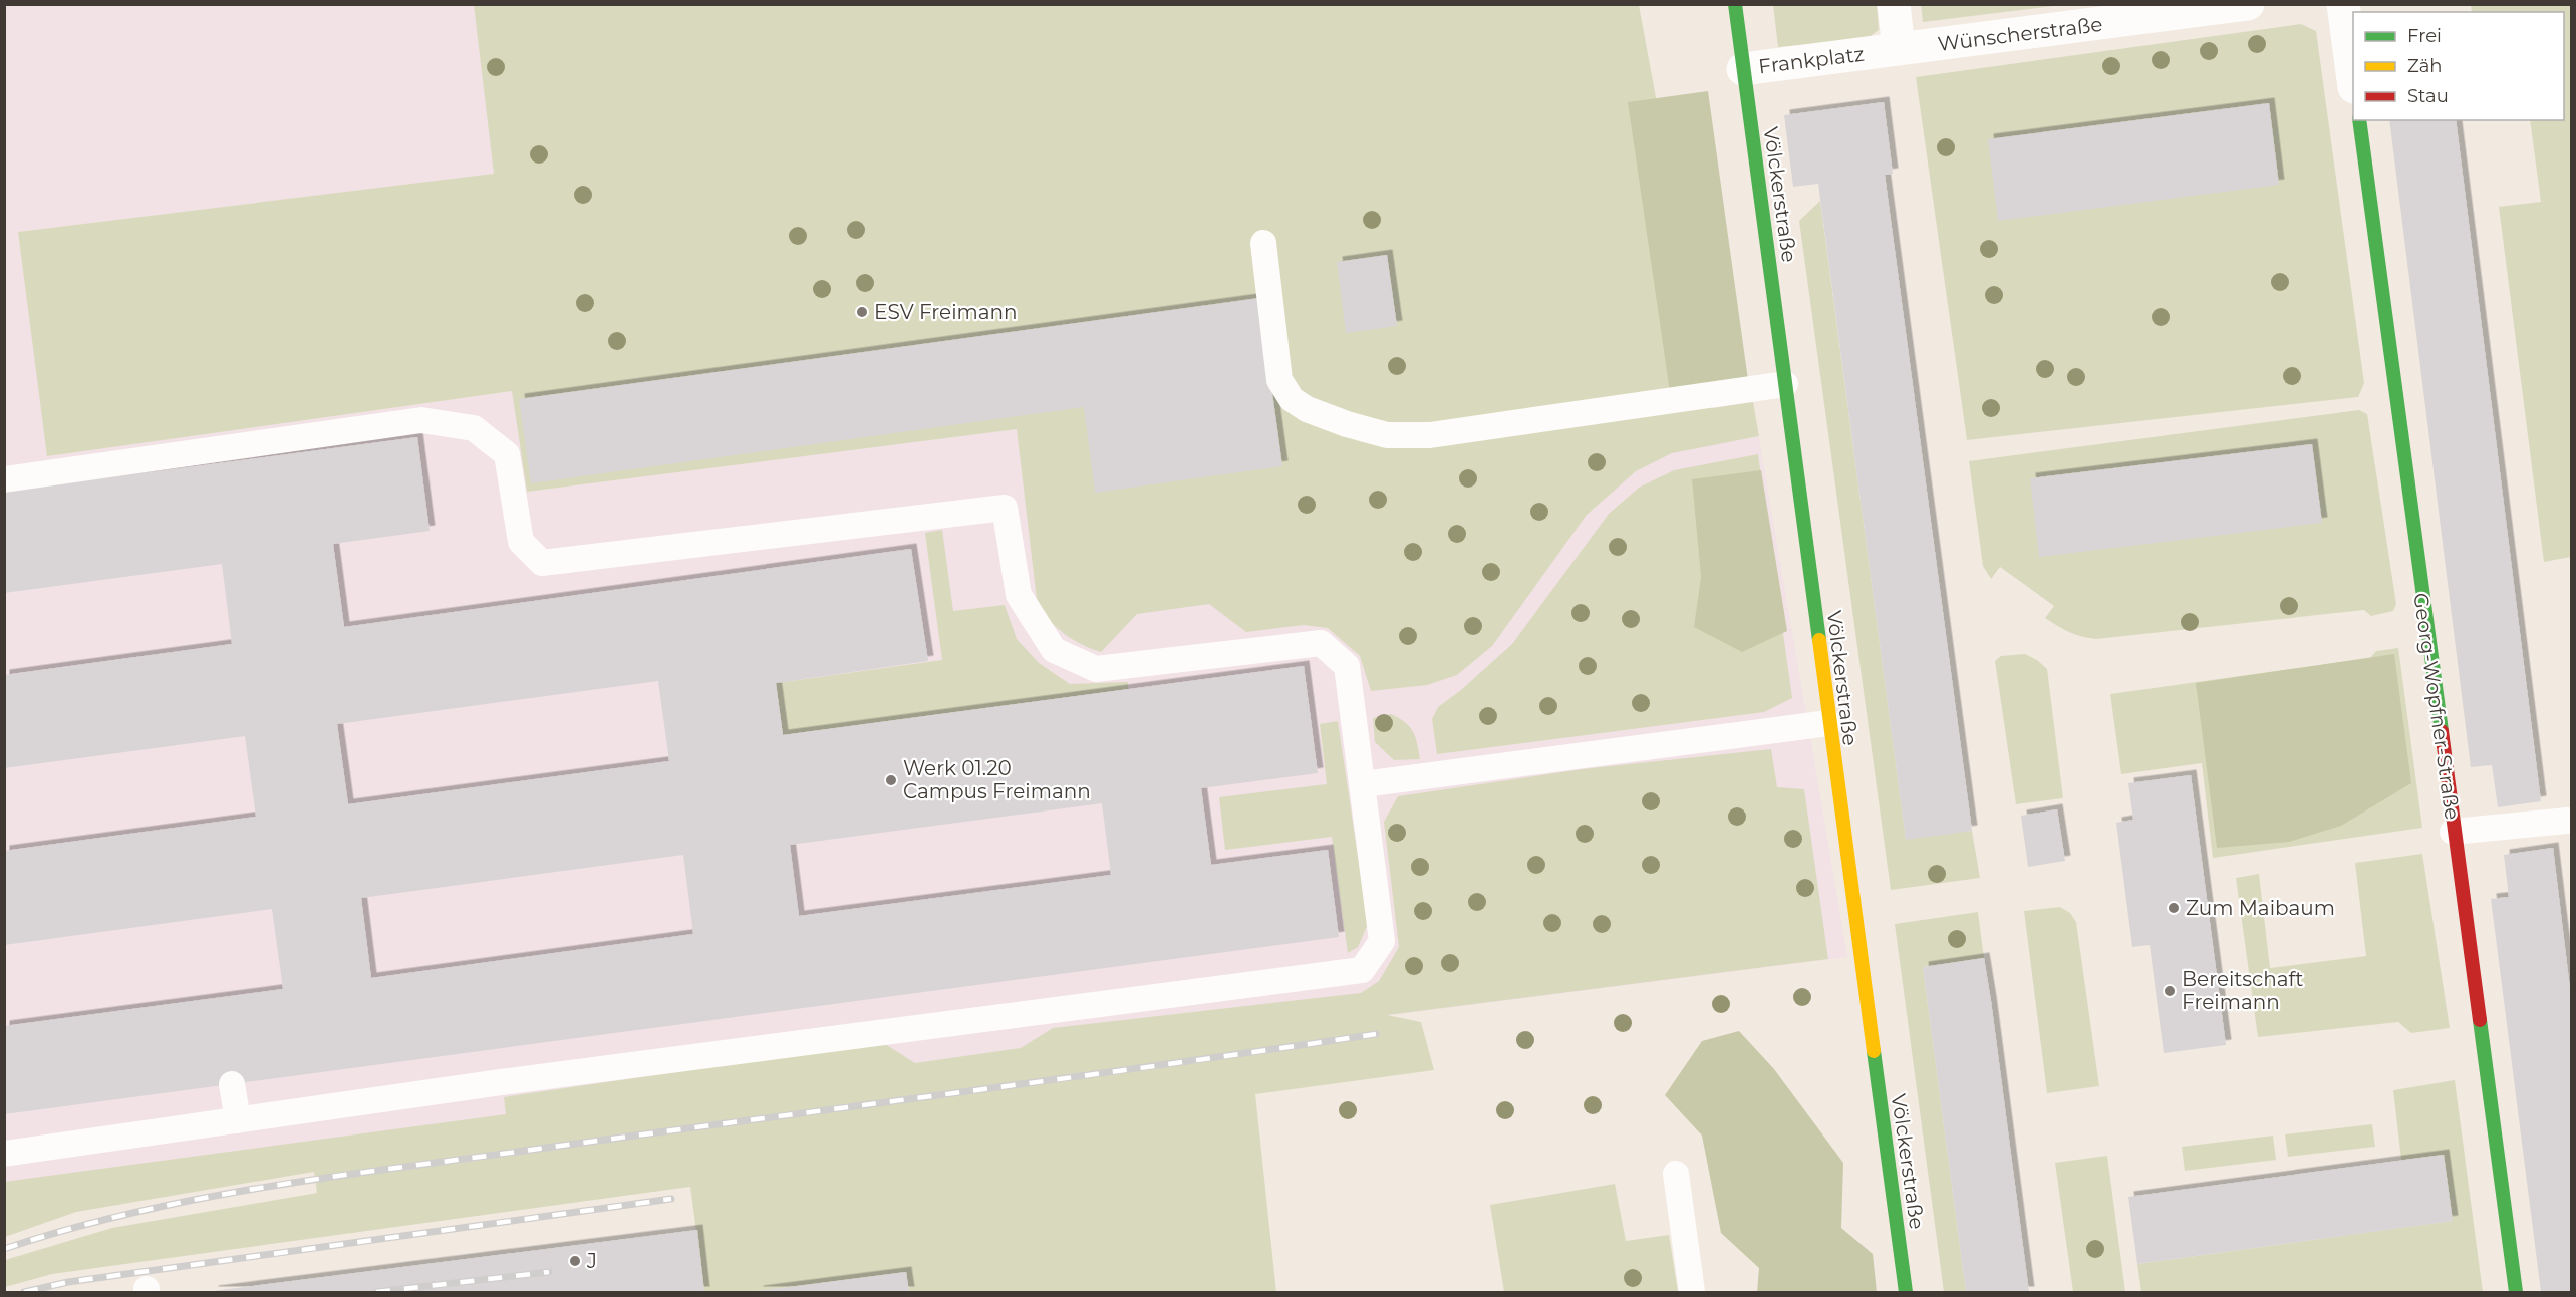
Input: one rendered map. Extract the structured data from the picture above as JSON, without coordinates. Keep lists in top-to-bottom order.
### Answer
{
  "streets": {
    "street": [
      "Wünscherstraße",
      "Frankplatz",
      "Völckerstraße",
      "Georg-Wopfner-Straße"
    ]
  },
  "crossings": [
    ["Wünscherstraße", "Frankplatz"],
    ["Frankplatz", "Völckerstraße"]
  ],
  "places": [
    "ESV Freimann",
    "Werk 01.20 Campus Freimann",
    "Zum Maibaum",
    "Bereitschaft Freimann",
    "J"
  ],
  "legend": ["Frei", "Zäh", "Stau"]
}
